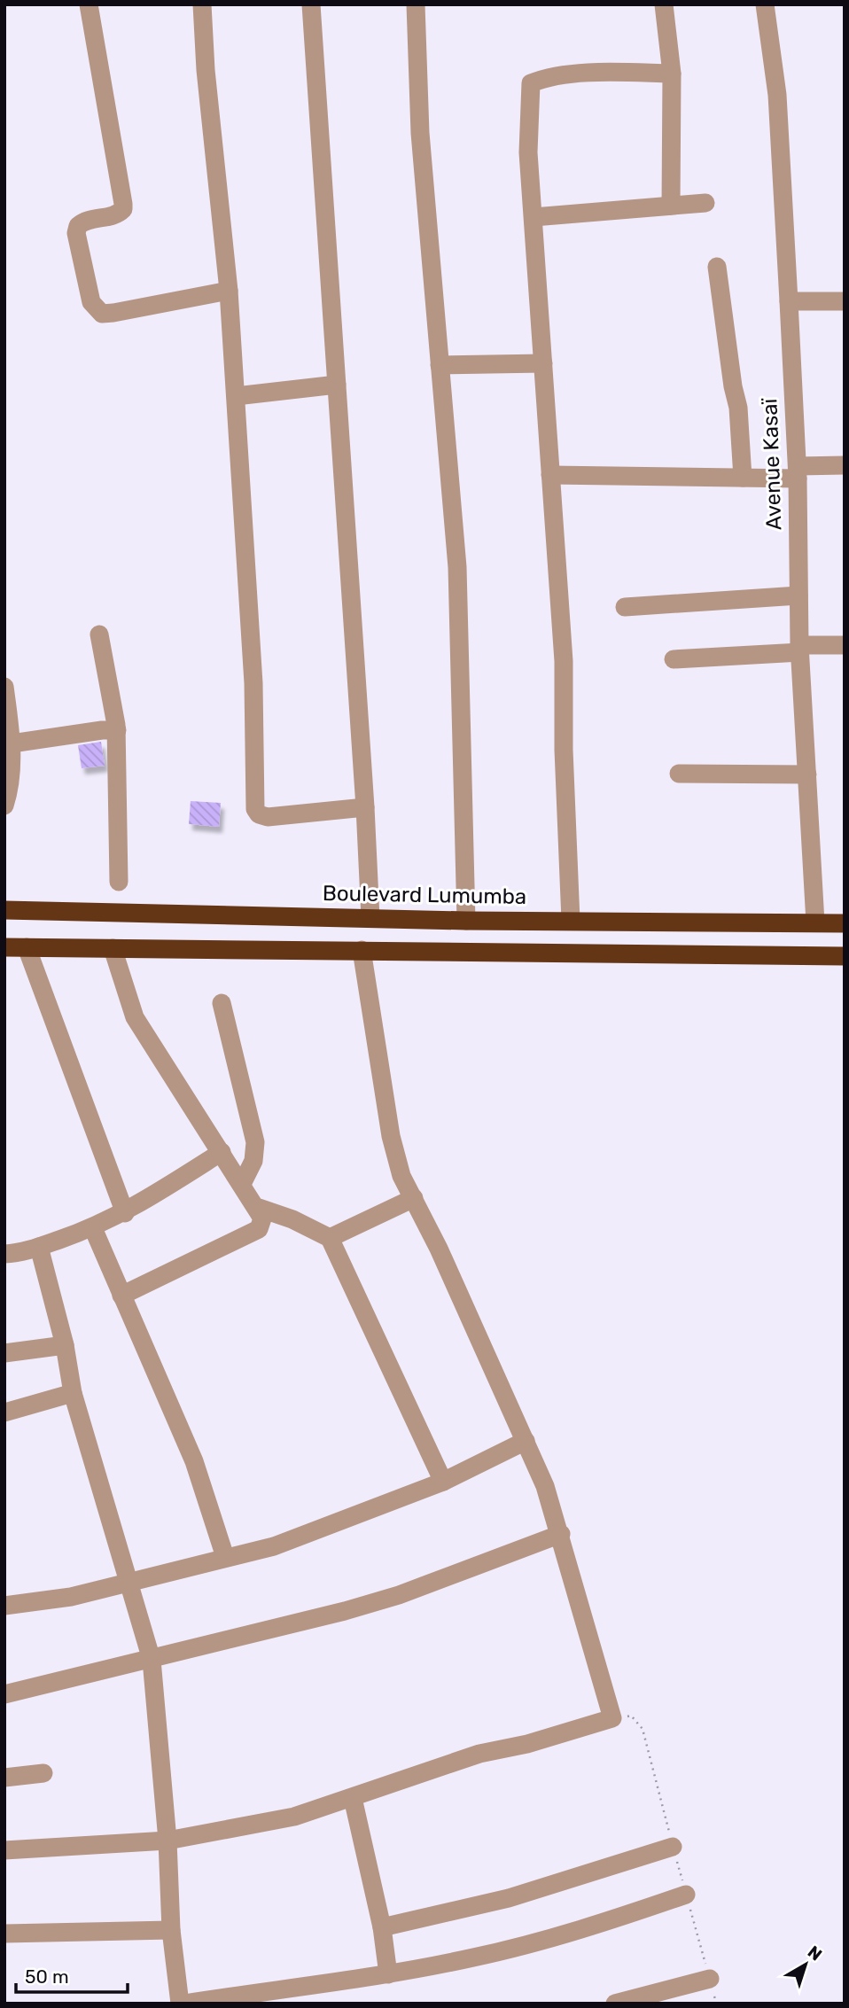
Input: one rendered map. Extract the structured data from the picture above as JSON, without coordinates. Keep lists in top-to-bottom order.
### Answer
{
  "streets": {
    "highway": ["Boulevard Lumumba"],
    "street": ["Avenue Kasaï"]
  },
  "crossings": [
    ["Avenue Kasaï", "Boulevard Lumumba"]
  ],
  "scale_bar": "50 m",
  "north": "top right"
}
